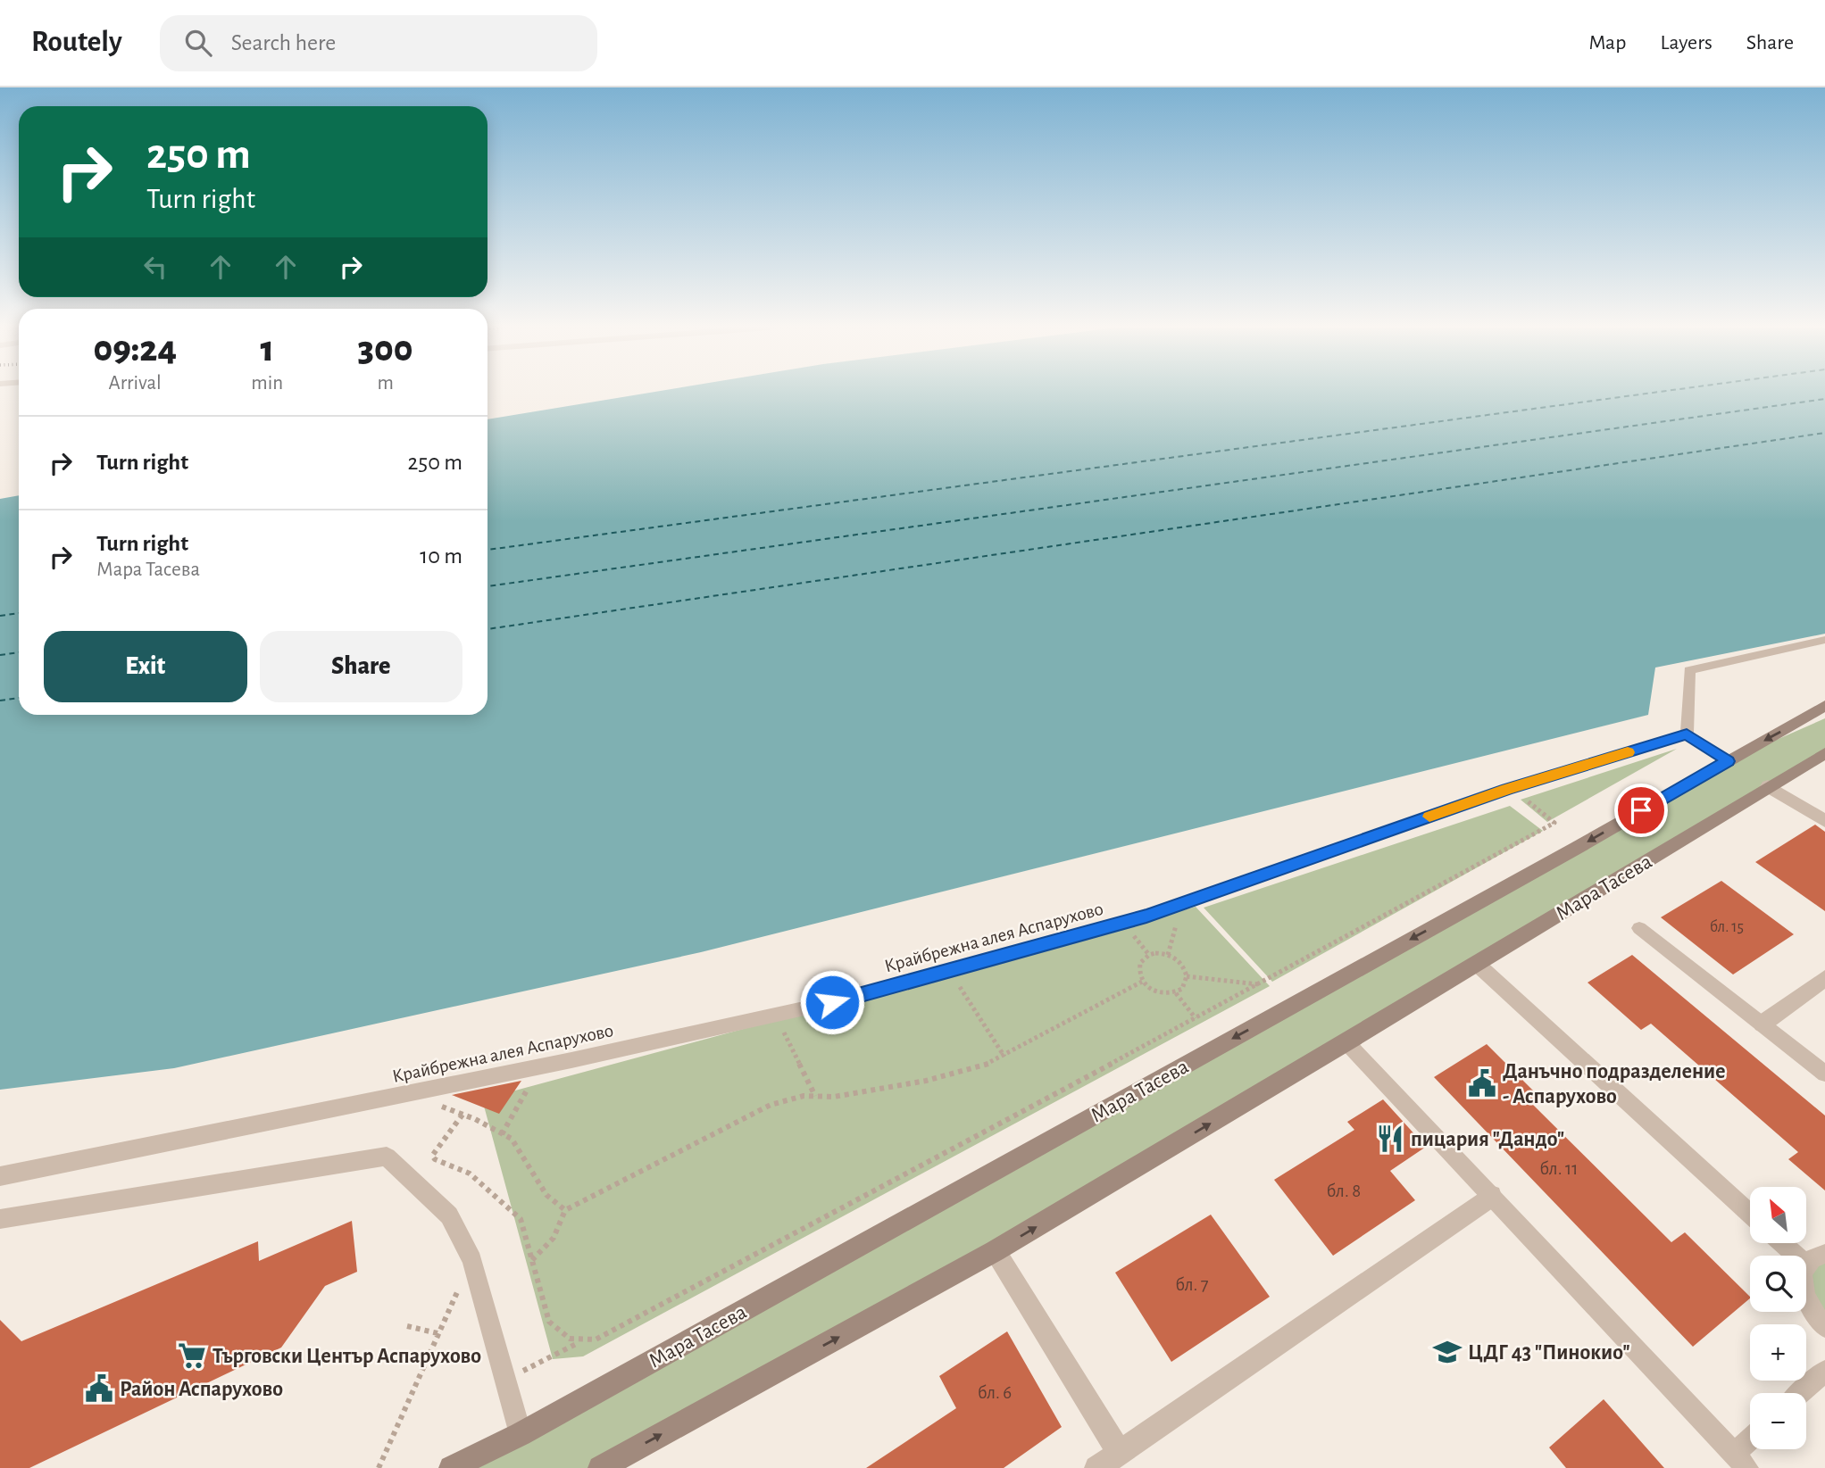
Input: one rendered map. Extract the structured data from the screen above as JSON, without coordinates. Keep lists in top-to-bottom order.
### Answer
{
  "streets": {
    "main road": ["Мара Тасева"],
    "lane": ["Крайбрежна алея Аспарухово"]
  },
  "places": {
    "public building": ["Данъчно подразделение - Аспарухово", "Район Аспарухово"],
    "restaurant": ["пицария \"Дандо\""],
    "school or university": ["ЦДГ 43 \"Пинокио\""],
    "supermarket": ["Търговски Център Аспарухово"]
  },
  "house_numbers": [
    "бл. 15",
    "бл. 11",
    "бл. 8",
    "бл. 7",
    "бл. 6"
  ],
  "north": "top left",
  "page": {
    "header": "Routely",
    "search": "Search here",
    "nav": ["Map", "Layers", "Share"],
    "turn": ["250 m", "Turn right"],
    "eta": [
      "09:24",
      "Arrival",
      "1",
      "min",
      "300",
      "m"
    ],
    "list": [
      {
        "name": "Turn right",
        "value": "250 m"
      },
      {
        "name": "Turn right",
        "note": "Мара Тасева",
        "value": "10 m"
      }
    ],
    "buttons": ["Exit", "Share"],
    "map_buttons": ["+", "−"]
  }
}
